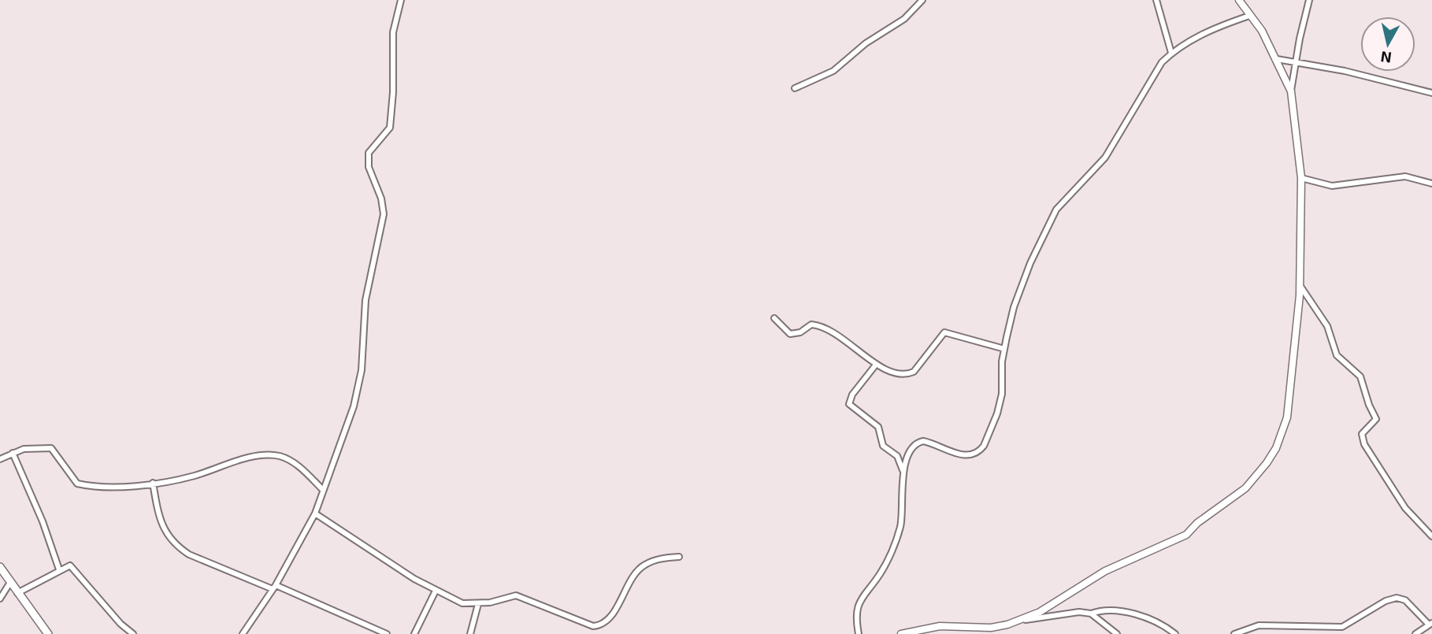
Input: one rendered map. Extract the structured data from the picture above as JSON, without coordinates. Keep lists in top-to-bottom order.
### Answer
{
  "north": "bottom"
}
